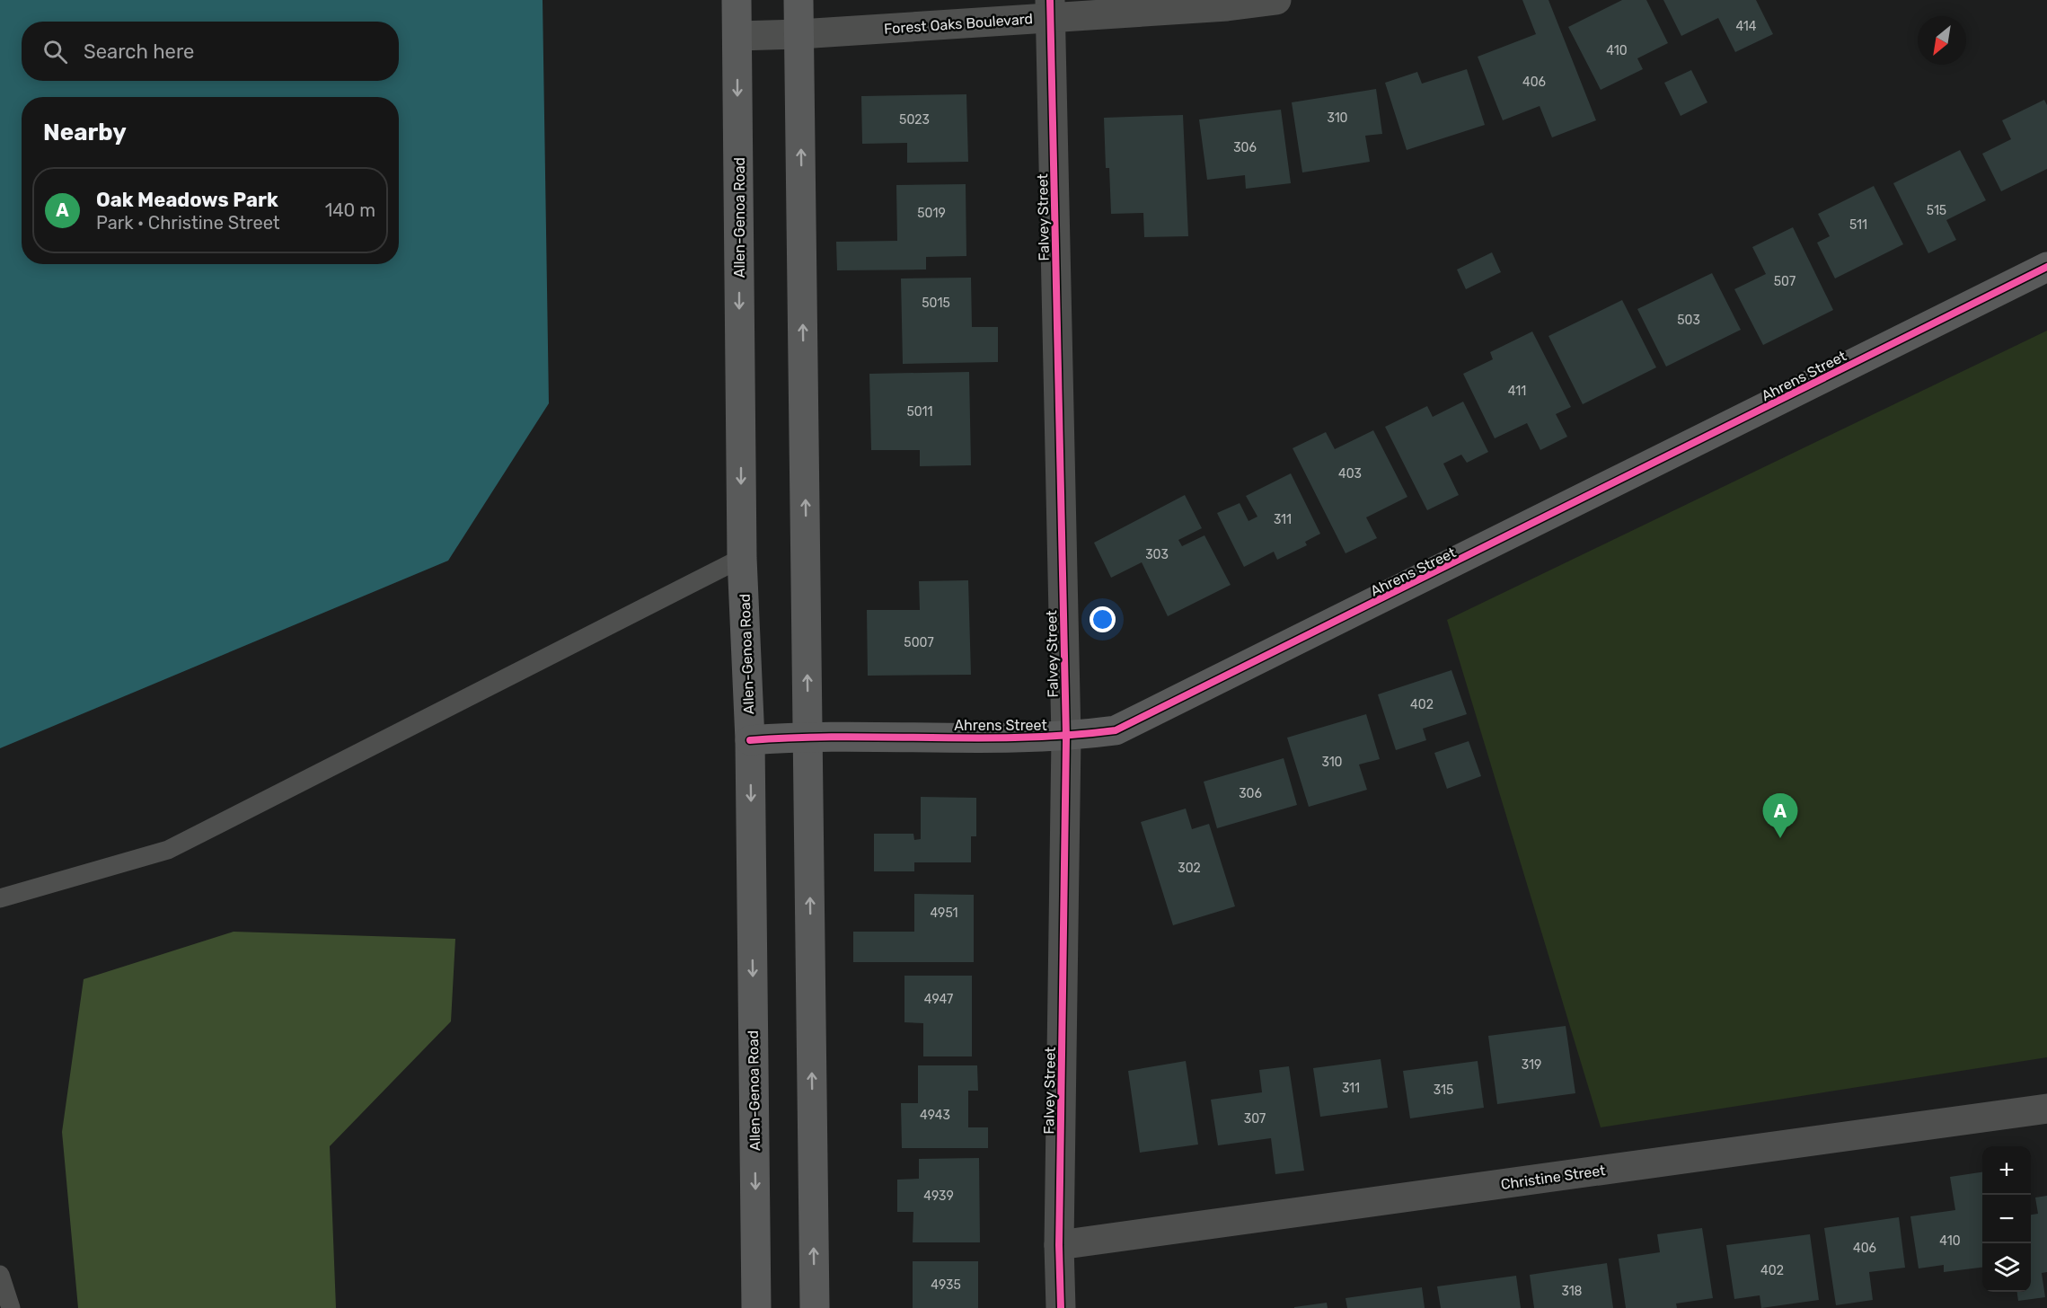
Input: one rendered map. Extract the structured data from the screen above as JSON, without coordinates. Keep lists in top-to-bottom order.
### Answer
{
  "streets": {
    "main road": ["Allen-Genoa Road", "Ahrens Street"],
    "street": ["Forest Oaks Boulevard", "Falvey Street", "Christine Street"]
  },
  "crossings": [
    ["Forest Oaks Boulevard", "Allen-Genoa Road"],
    ["Forest Oaks Boulevard", "Falvey Street"],
    ["Allen-Genoa Road", "Ahrens Street"],
    ["Falvey Street", "Ahrens Street"],
    ["Falvey Street", "Christine Street"]
  ],
  "house_numbers": [
    "414",
    "410",
    "406",
    "310",
    "5023",
    "306",
    "515",
    "5019",
    "511",
    "507",
    "5015",
    "503",
    "411",
    "5011",
    "403",
    "311",
    "303",
    "5007",
    "402",
    "310",
    "306",
    "302",
    "4951",
    "4947",
    "319",
    "311",
    "315",
    "4943",
    "307",
    "4939",
    "410",
    "406",
    "402",
    "4935",
    "318"
  ],
  "north": "bottom left",
  "page": {
    "search": "Search here",
    "heading": "Nearby",
    "list": [
      {
        "mark": "A",
        "name": "Oak Meadows Park",
        "note": "Park · Christine Street",
        "value": "140 m"
      }
    ],
    "pins": "A",
    "map_buttons": ["+", "−"]
  }
}
